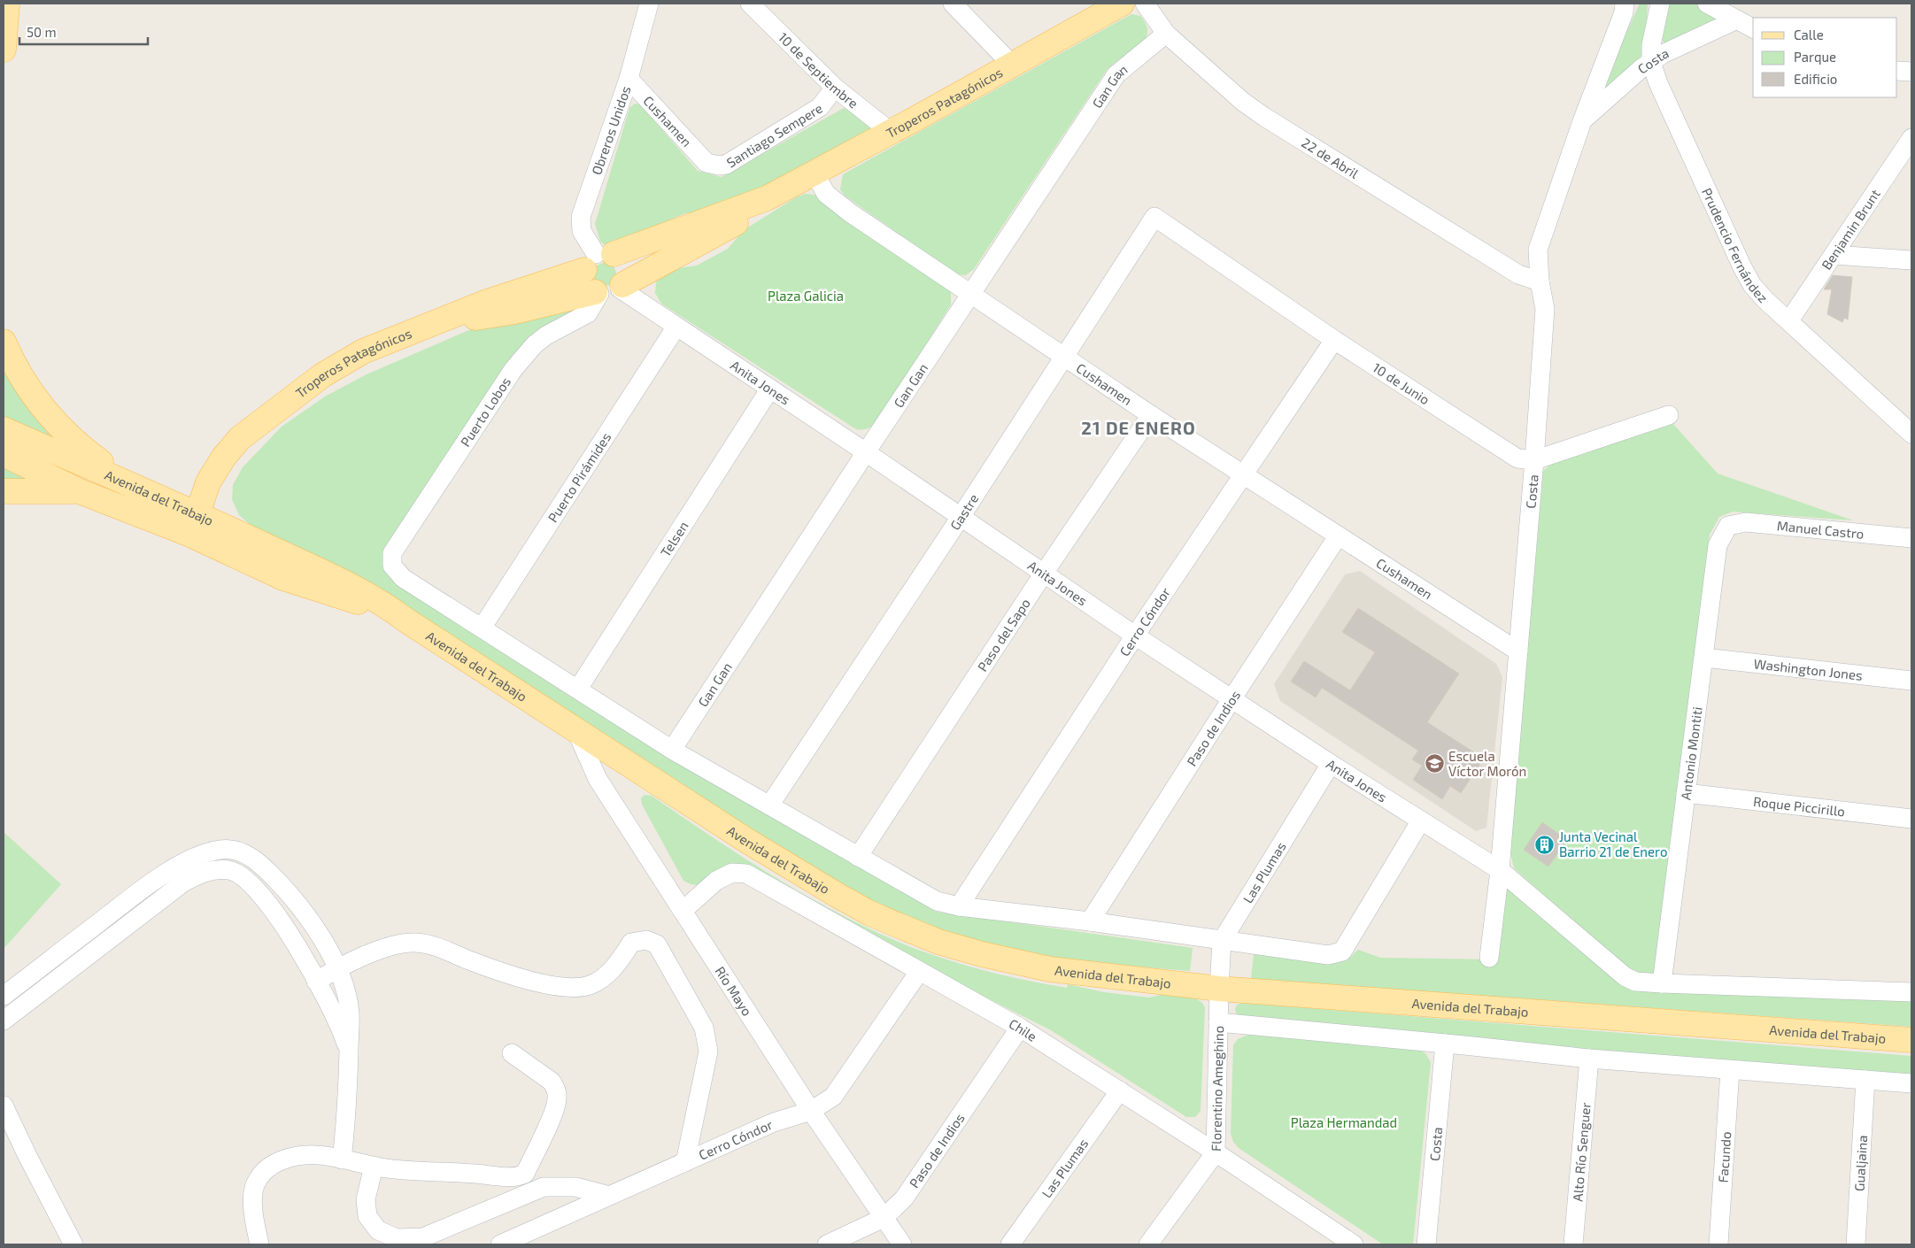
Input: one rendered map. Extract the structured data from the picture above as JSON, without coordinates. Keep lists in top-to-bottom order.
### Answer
{
  "streets": {
    "main road": ["Troperos Patagónicos", "Avenida del Trabajo"],
    "street": [
      "Costa",
      "10 de Septiembre",
      "Gan Gan",
      "Cushamen",
      "Obreros Unidos",
      "Santiago Sempere",
      "22 de Abril",
      "Benjamin Brunt",
      "Prudencio Fernández",
      "Anita Jones",
      "10 de Junio",
      "Puerto Lobos",
      "Puerto Pirámides",
      "Gastre",
      "Manuel Castro",
      "Telsen",
      "Cerro Cóndor",
      "Paso del Sapo",
      "Washington Jones",
      "Paso de Indios",
      "Antonio Montiti",
      "Roque Piccirillo",
      "Las Plumas",
      "Río Mayo",
      "Chile",
      "Florentino Ameghino",
      "Alto Río Senguer",
      "Facundo",
      "Gualjaina"
    ]
  },
  "crossings": [
    ["Costa", "Cushamen"],
    ["Costa", "22 de Abril"],
    ["Costa", "Prudencio Fernández"],
    ["Costa", "Anita Jones"],
    ["Costa", "10 de Junio"],
    ["10 de Septiembre", "Troperos Patagónicos"],
    ["10 de Septiembre", "Santiago Sempere"],
    ["Gan Gan", "Cushamen"],
    ["Gan Gan", "22 de Abril"],
    ["Gan Gan", "Anita Jones"],
    ["Troperos Patagónicos", "Cushamen"],
    ["Troperos Patagónicos", "Obreros Unidos"],
    ["Troperos Patagónicos", "Anita Jones"],
    ["Troperos Patagónicos", "Puerto Lobos"],
    ["Troperos Patagónicos", "Avenida del Trabajo"],
    ["Cushamen", "Obreros Unidos"],
    ["Cushamen", "Santiago Sempere"],
    ["Cushamen", "Gastre"],
    ["Cushamen", "Cerro Cóndor"],
    ["Cushamen", "Paso del Sapo"],
    ["Cushamen", "Paso de Indios"],
    ["Benjamin Brunt", "Prudencio Fernández"],
    ["Anita Jones", "Puerto Lobos"],
    ["Anita Jones", "Puerto Pirámides"],
    ["Anita Jones", "Gastre"],
    ["Anita Jones", "Telsen"],
    ["Anita Jones", "Cerro Cóndor"],
    ["Anita Jones", "Paso del Sapo"],
    ["Anita Jones", "Paso de Indios"],
    ["Anita Jones", "Las Plumas"],
    ["10 de Junio", "Gastre"],
    ["10 de Junio", "Cerro Cóndor"],
    ["Puerto Lobos", "Puerto Pirámides"],
    ["Avenida del Trabajo", "Las Plumas"],
    ["Avenida del Trabajo", "Río Mayo"],
    ["Avenida del Trabajo", "Florentino Ameghino"],
    ["Manuel Castro", "Antonio Montiti"],
    ["Cerro Cóndor", "Río Mayo"],
    ["Cerro Cóndor", "Chile"],
    ["Washington Jones", "Antonio Montiti"],
    ["Paso de Indios", "Río Mayo"],
    ["Paso de Indios", "Chile"],
    ["Antonio Montiti", "Roque Piccirillo"],
    ["Las Plumas", "Chile"],
    ["Las Plumas", "Florentino Ameghino"],
    ["Río Mayo", "Chile"],
    ["Chile", "Florentino Ameghino"]
  ],
  "districts": ["21 DE ENERO"],
  "parks": ["Plaza Galicia", "Plaza Hermandad"],
  "places": {
    "school or university": ["Escuela Víctor Morón"],
    "building": ["Junta Vecinal Barrio 21 de Enero"]
  },
  "legend": ["Calle", "Parque", "Edificio"],
  "scale_bar": "50 m"
}
